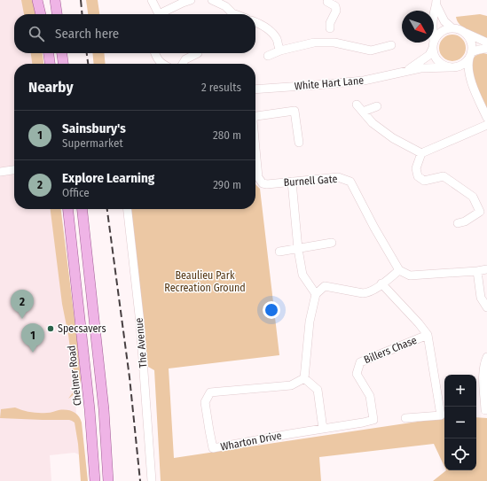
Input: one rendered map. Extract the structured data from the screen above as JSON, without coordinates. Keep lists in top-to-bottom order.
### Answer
{
  "streets": {
    "main road": ["Chelmer Road"],
    "street": [
      "White Hart Lane",
      "Burnell Gate",
      "The Avenue",
      "Billers Chase",
      "Wharton Drive"
    ]
  },
  "crossings": [
    ["Billers Chase", "Wharton Drive"]
  ],
  "parks": ["Beaulieu Park Recreation Ground"],
  "places": ["Specsavers"],
  "north": "bottom right",
  "page": {
    "search": "Search here",
    "heading": ["Nearby", "2 results"],
    "list": [
      {
        "mark": "1",
        "name": "Sainsbury's",
        "note": "Supermarket",
        "value": "280 m"
      },
      {
        "mark": "2",
        "name": "Explore Learning",
        "note": "Office",
        "value": "290 m"
      }
    ],
    "pins": ["2", "1"],
    "map_buttons": ["+", "−"]
  }
}
